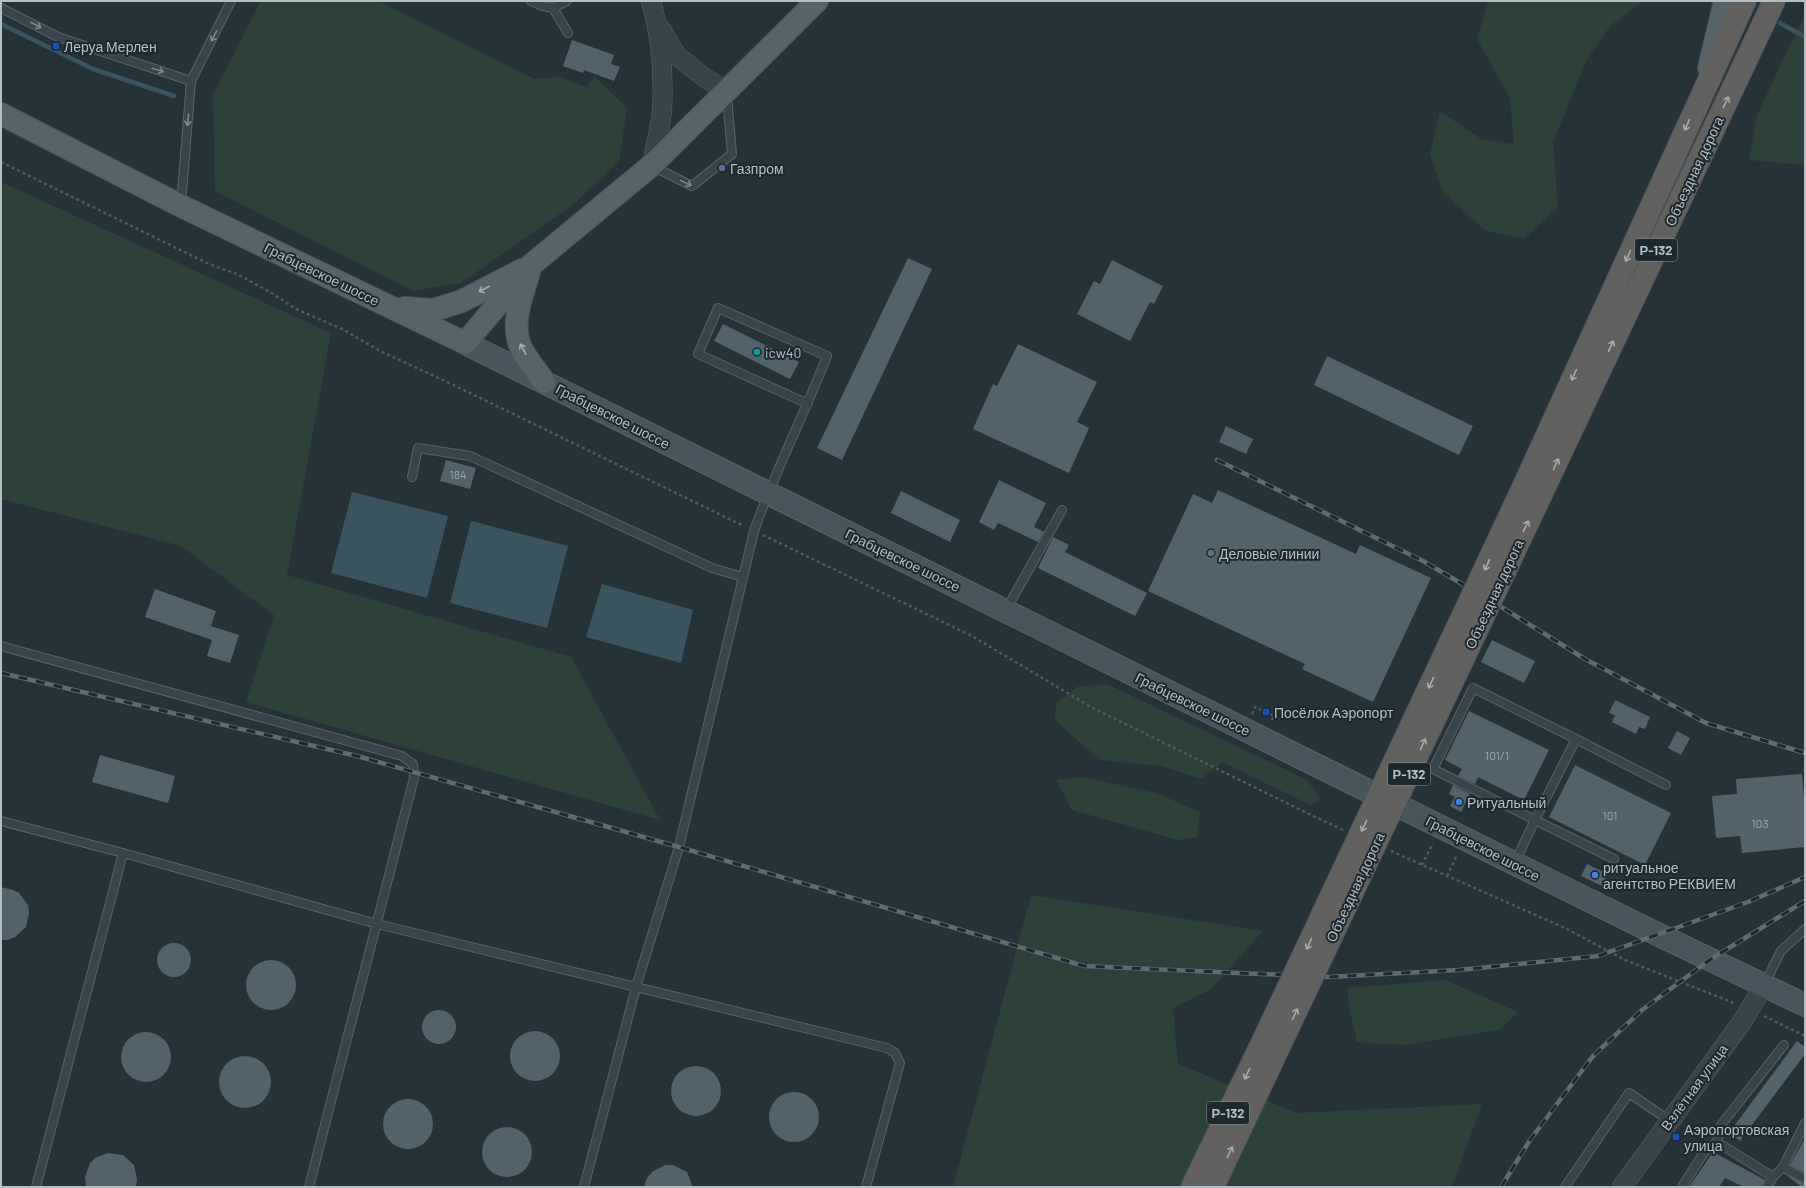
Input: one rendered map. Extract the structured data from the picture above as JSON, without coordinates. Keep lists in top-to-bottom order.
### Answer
{
  "streets": {
    "highway": ["Объездная дорога", "Р-132"],
    "main road": ["Грабцевское шоссе"],
    "street": ["Взлётная улица"]
  },
  "crossings": [
    ["Грабцевское шоссе", "Взлётная улица"]
  ],
  "places": {
    "transit": ["Леруа Мерлен", "Посёлок Аэропорт", "Аэропортовская улица"],
    "other": [
      "Газпром",
      "icw40",
      "Деловые линии",
      "Ритуальный",
      "ритуальное агентство РЕКВИЕМ"
    ]
  },
  "house_numbers": [
    "184",
    "101/1",
    "101",
    "103"
  ]
}
